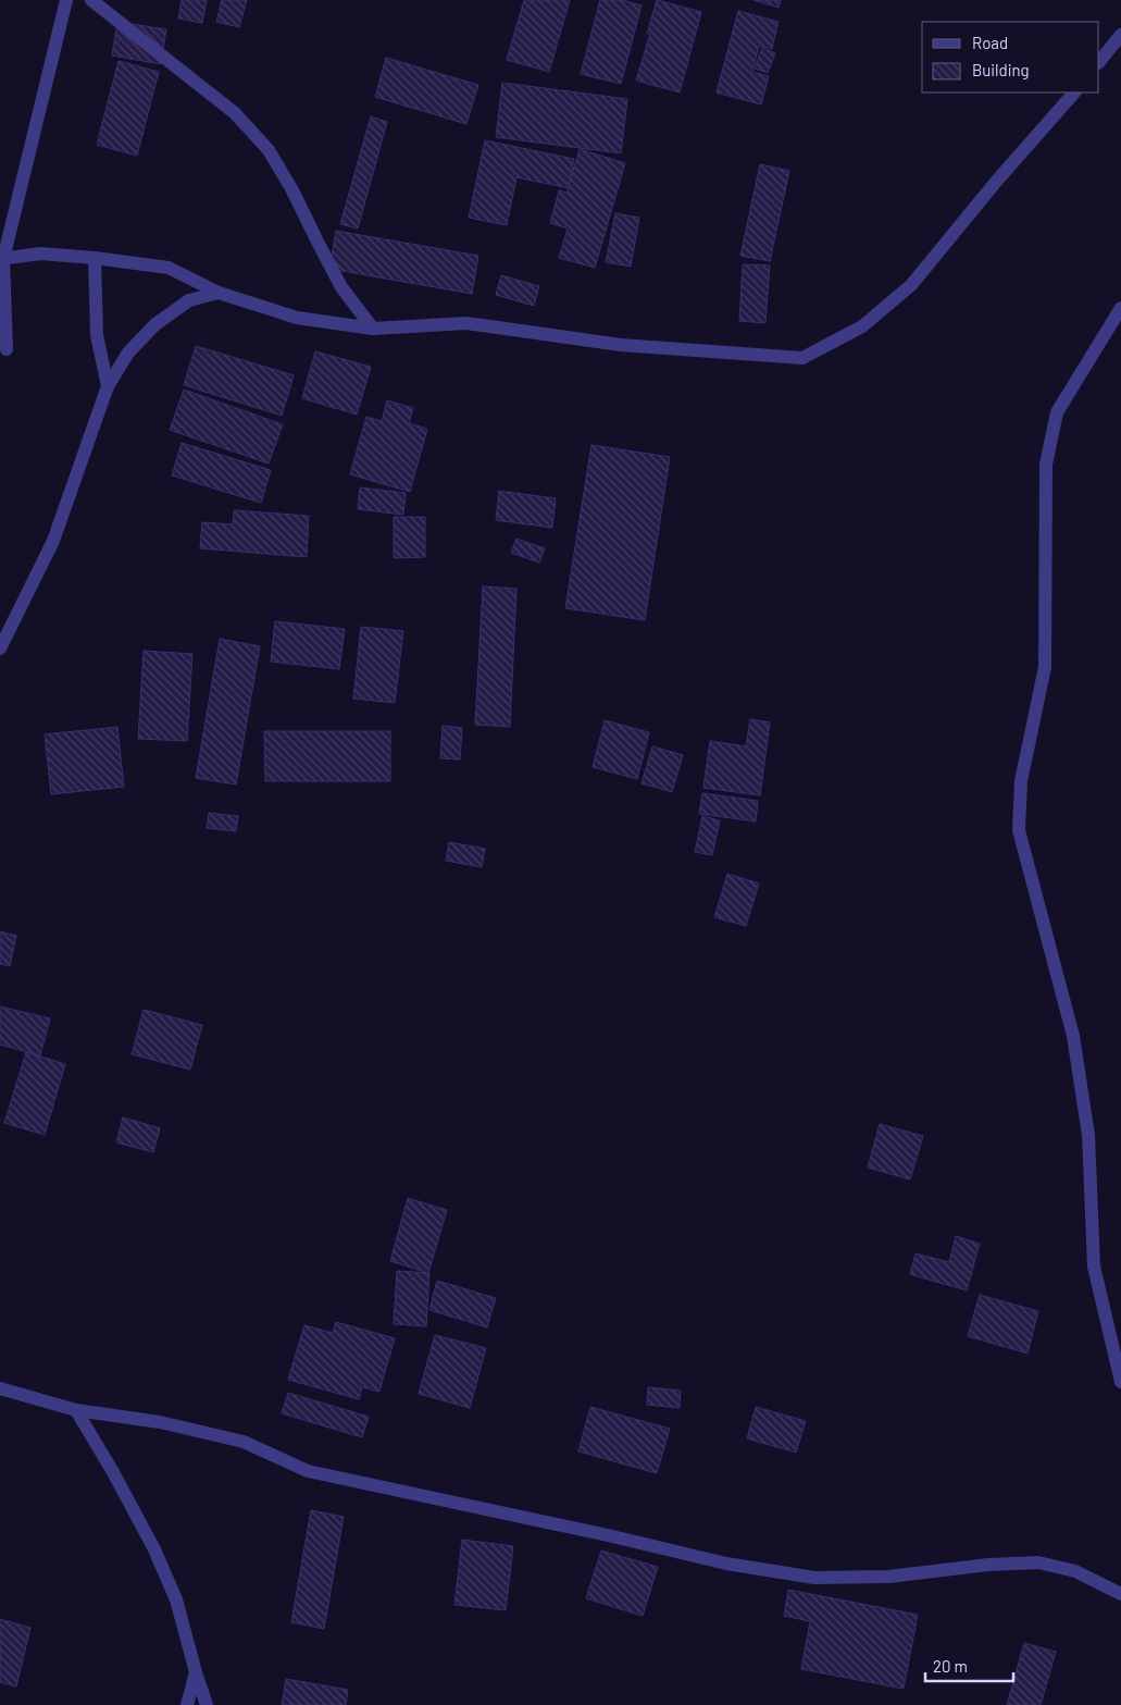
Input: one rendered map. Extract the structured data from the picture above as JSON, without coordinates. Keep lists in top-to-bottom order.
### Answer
{
  "legend": ["Road", "Building"],
  "scale_bar": "20 m"
}
